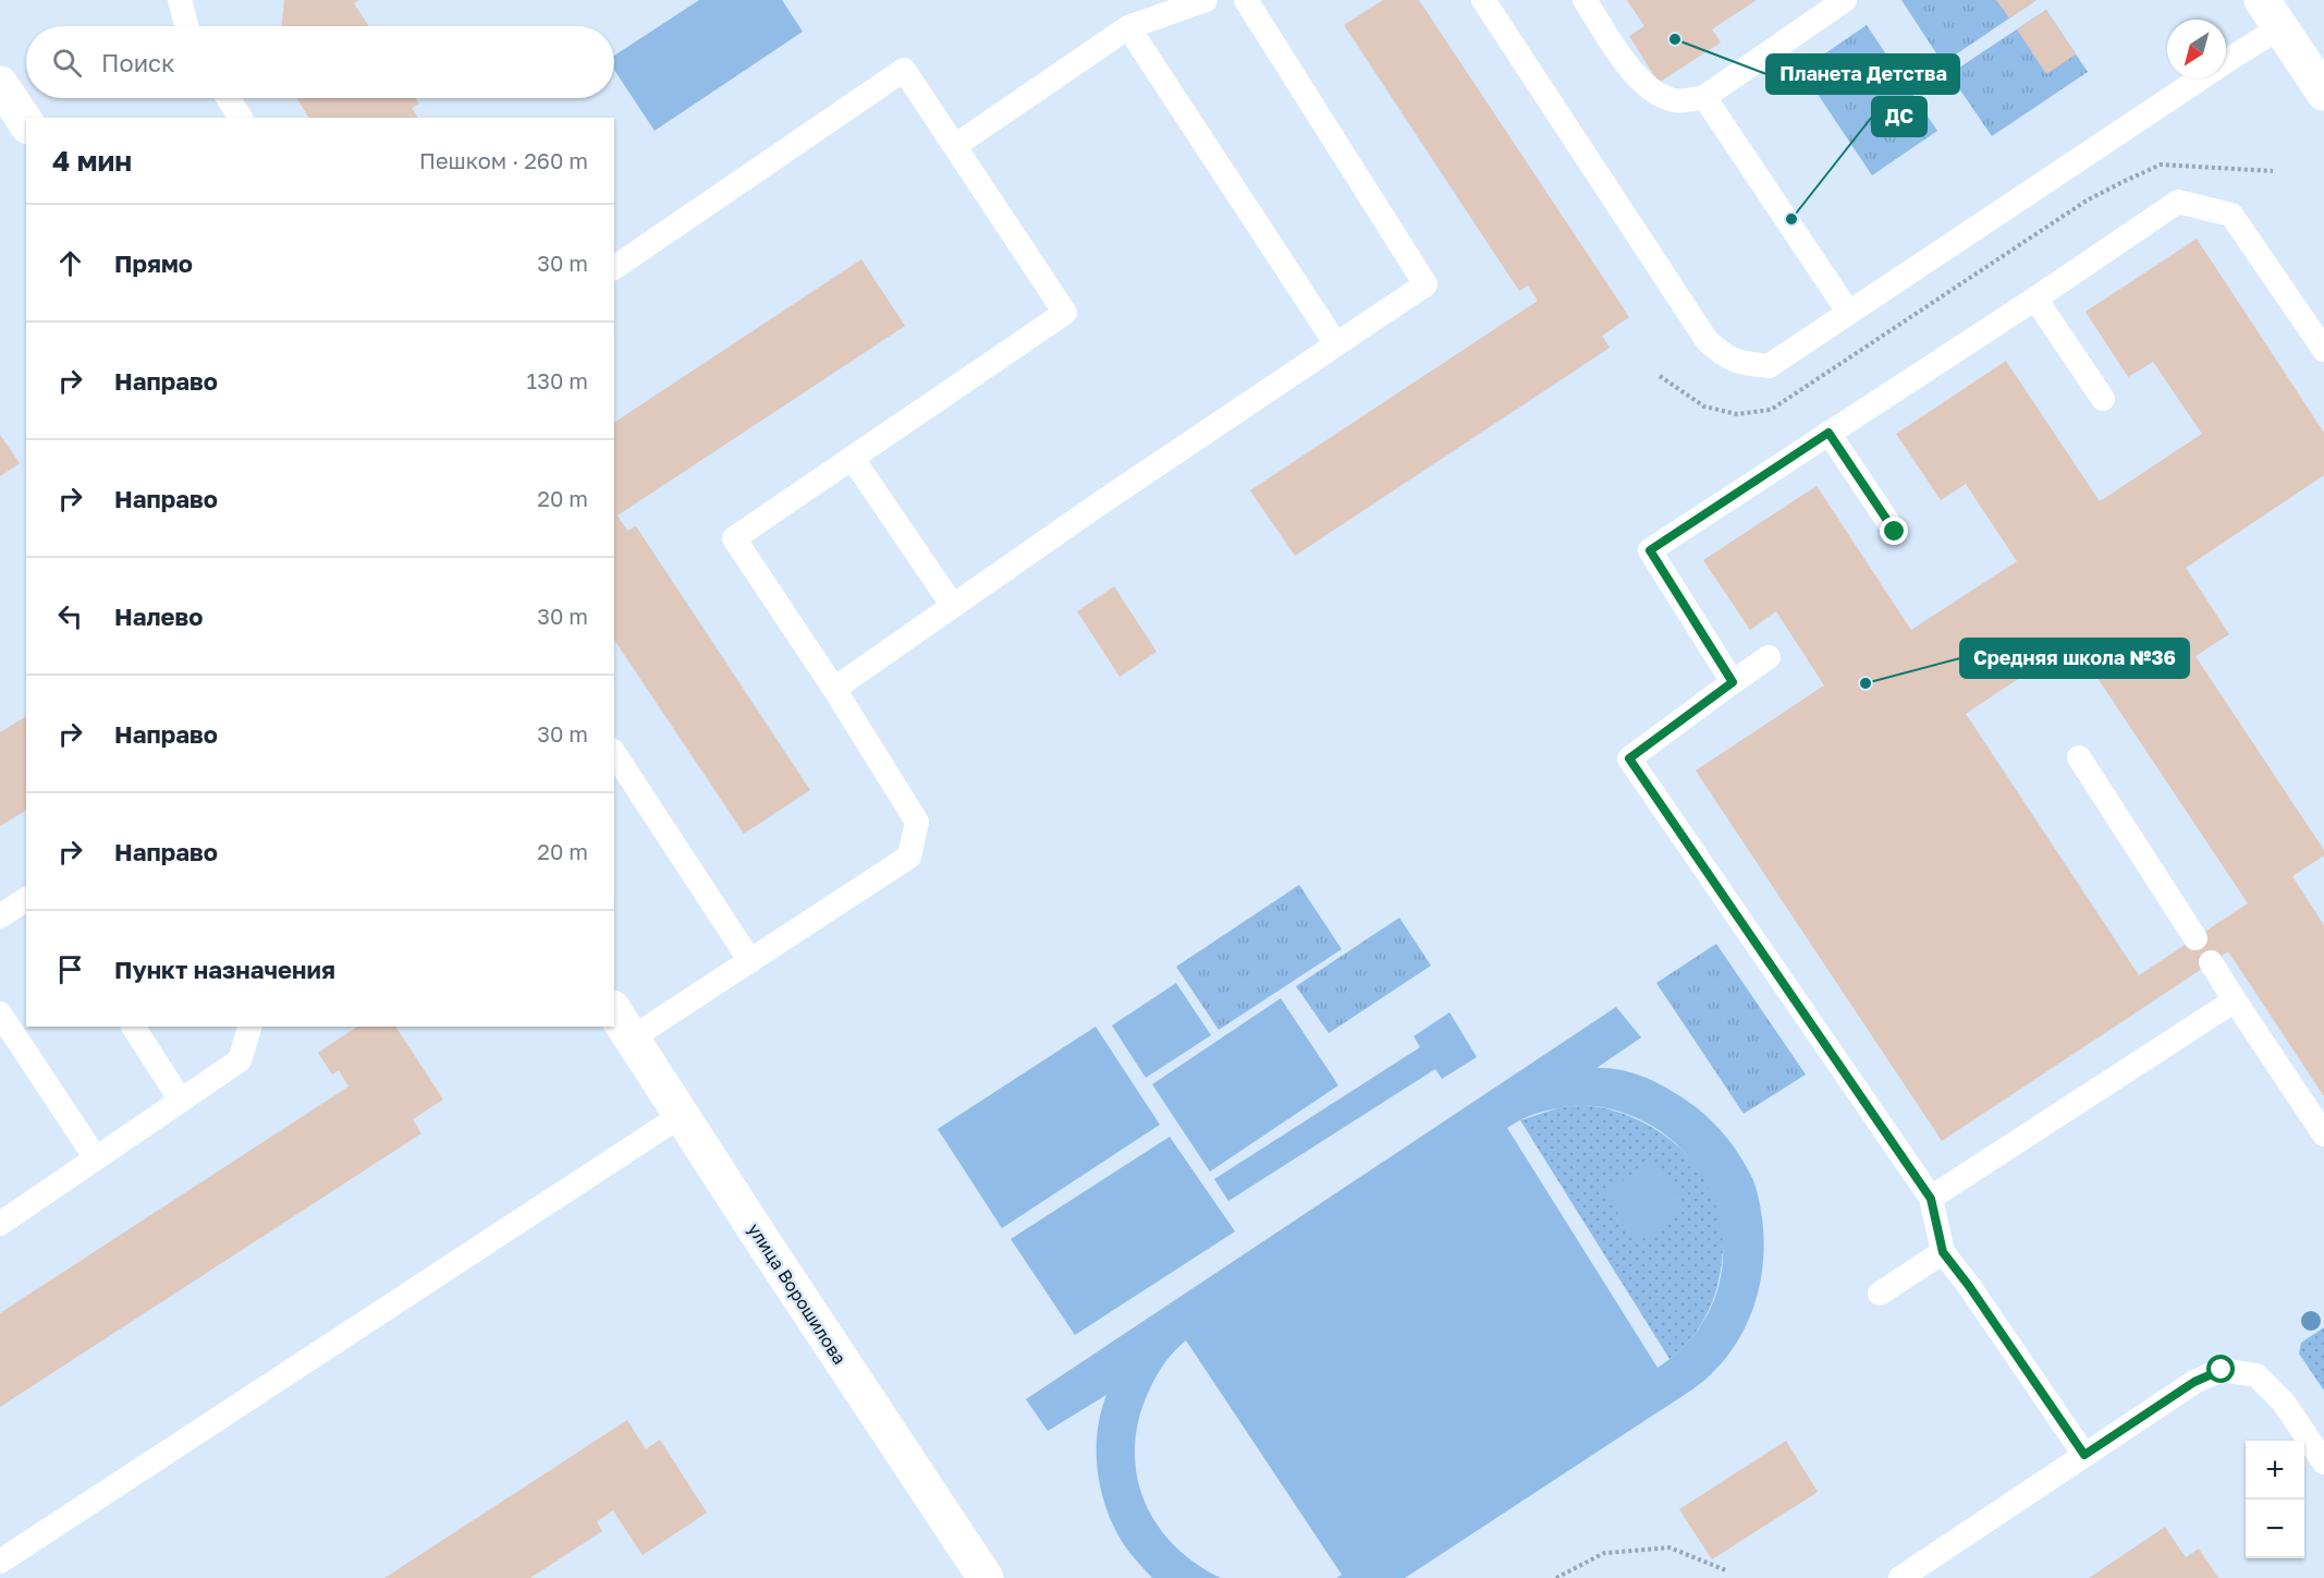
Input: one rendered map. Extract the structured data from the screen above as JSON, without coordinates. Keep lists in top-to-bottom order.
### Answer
{
  "streets": {
    "street": ["улица Ворошилова"]
  },
  "places": ["Планета Детства", "ДС", "Средняя школа №36"],
  "north": "bottom left",
  "page": {
    "search": "Поиск",
    "heading": ["4 мин", "Пешком · 260 m"],
    "list": [
      ["Прямо", "30 m"],
      ["Направо", "130 m"],
      ["Направо", "20 m"],
      ["Налево", "30 m"],
      ["Направо", "30 m"],
      ["Направо", "20 m"],
      "Пункт назначения"
    ],
    "map_buttons": ["+", "−"]
  }
}
